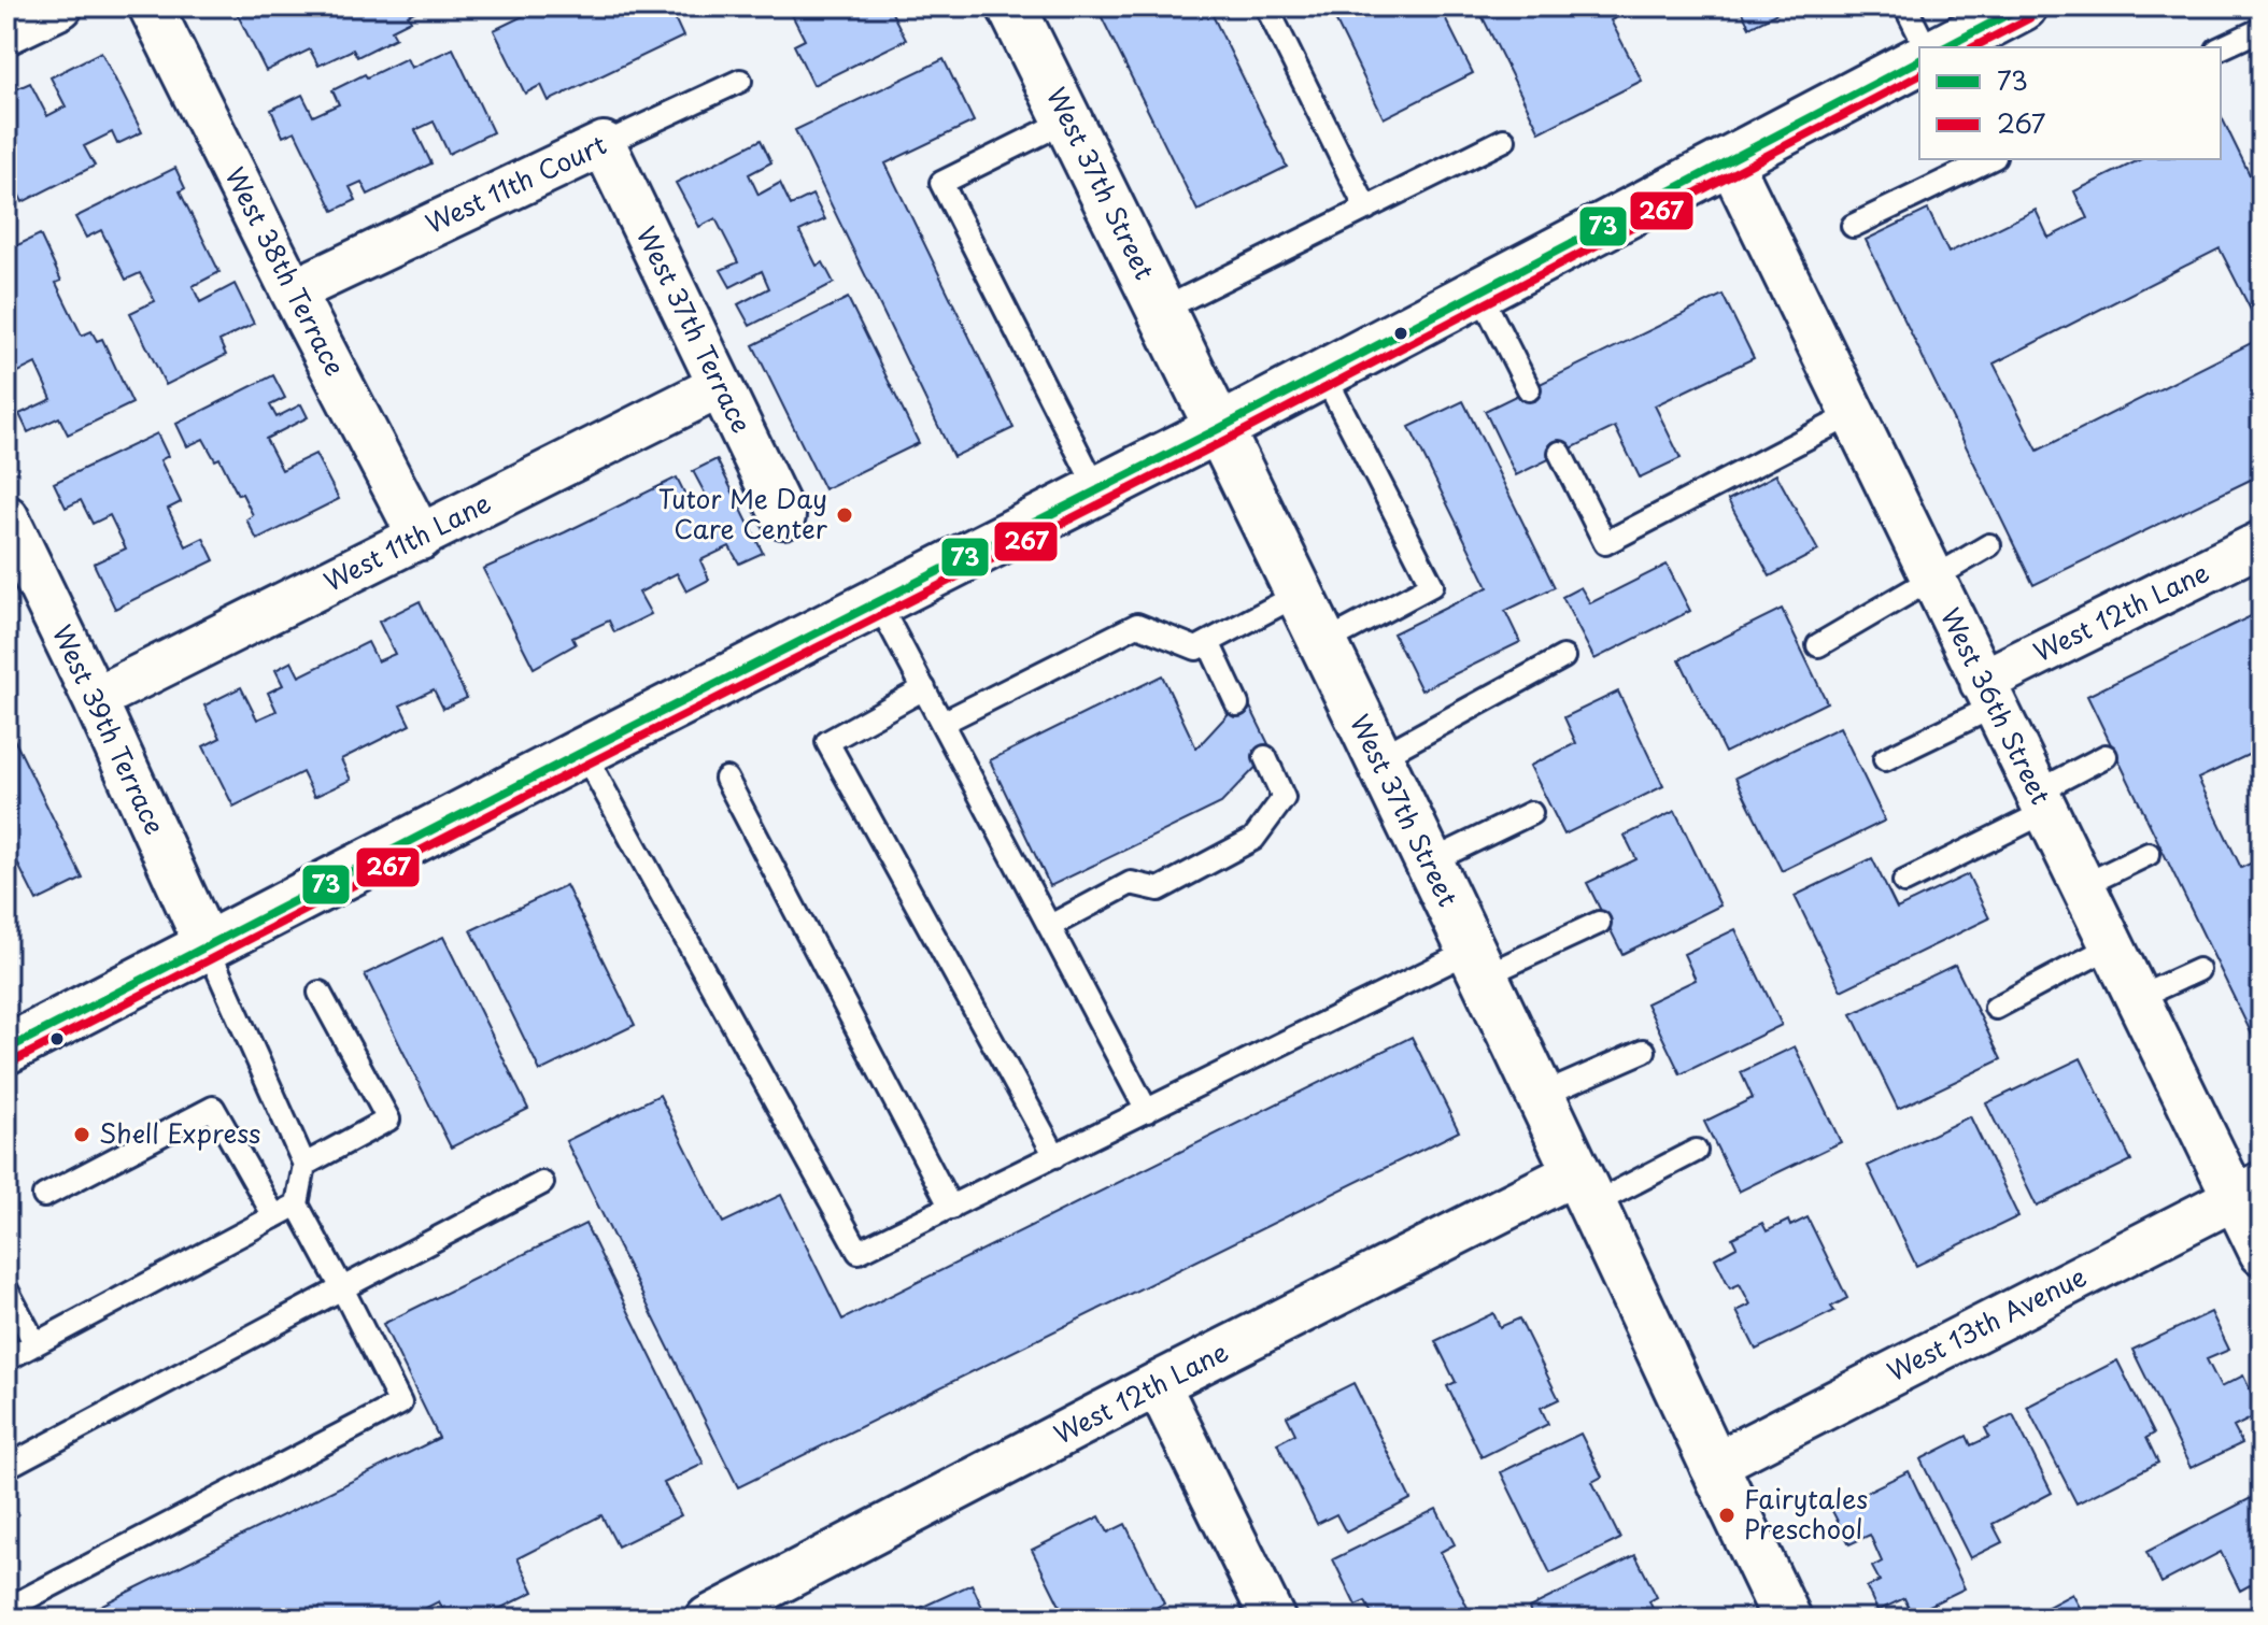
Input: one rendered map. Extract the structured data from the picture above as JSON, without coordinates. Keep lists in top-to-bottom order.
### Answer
{
  "streets": {
    "main road": ["West 37th Street"],
    "street": [
      "West 11th Court",
      "West 38th Terrace",
      "West 37th Terrace",
      "West 11th Lane",
      "West 12th Lane",
      "West 36th Street",
      "West 39th Terrace",
      "West 13th Avenue"
    ]
  },
  "crossings": [
    ["West 37th Street", "West 12th Lane"],
    ["West 37th Street", "West 13th Avenue"],
    ["West 11th Court", "West 38th Terrace"],
    ["West 11th Court", "West 37th Terrace"],
    ["West 38th Terrace", "West 11th Lane"],
    ["West 37th Terrace", "West 11th Lane"],
    ["West 11th Lane", "West 39th Terrace"],
    ["West 12th Lane", "West 36th Street"],
    ["West 36th Street", "West 13th Avenue"]
  ],
  "places": ["Tutor Me Day Care Center", "Shell Express", "Fairytales Preschool"],
  "lines": ["transit line 73", "transit line 267"],
  "legend": ["73", "267"]
}
